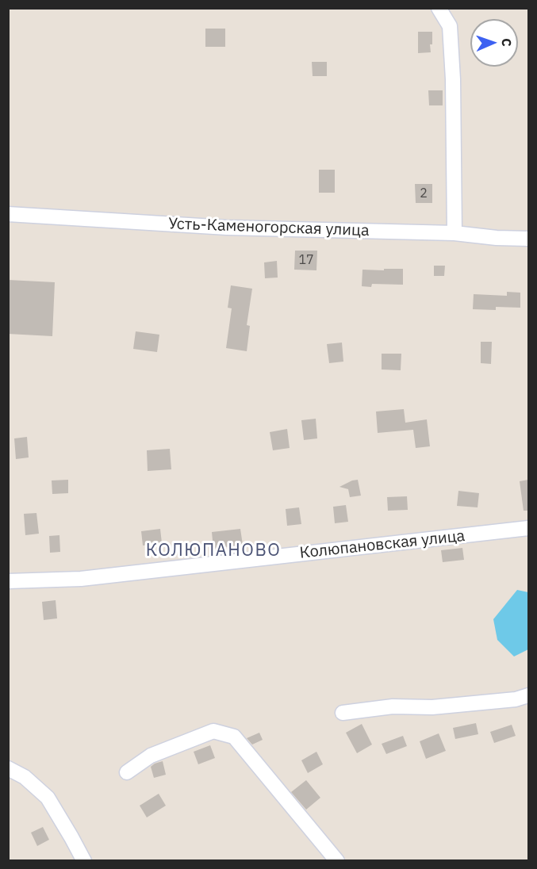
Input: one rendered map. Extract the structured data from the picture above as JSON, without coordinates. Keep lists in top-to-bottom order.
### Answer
{
  "streets": {
    "street": ["Усть-Каменогорская улица", "Колюпановская улица"]
  },
  "districts": ["КОЛЮПАНОВО"],
  "house_numbers": ["2", "17"],
  "north": "right"
}
